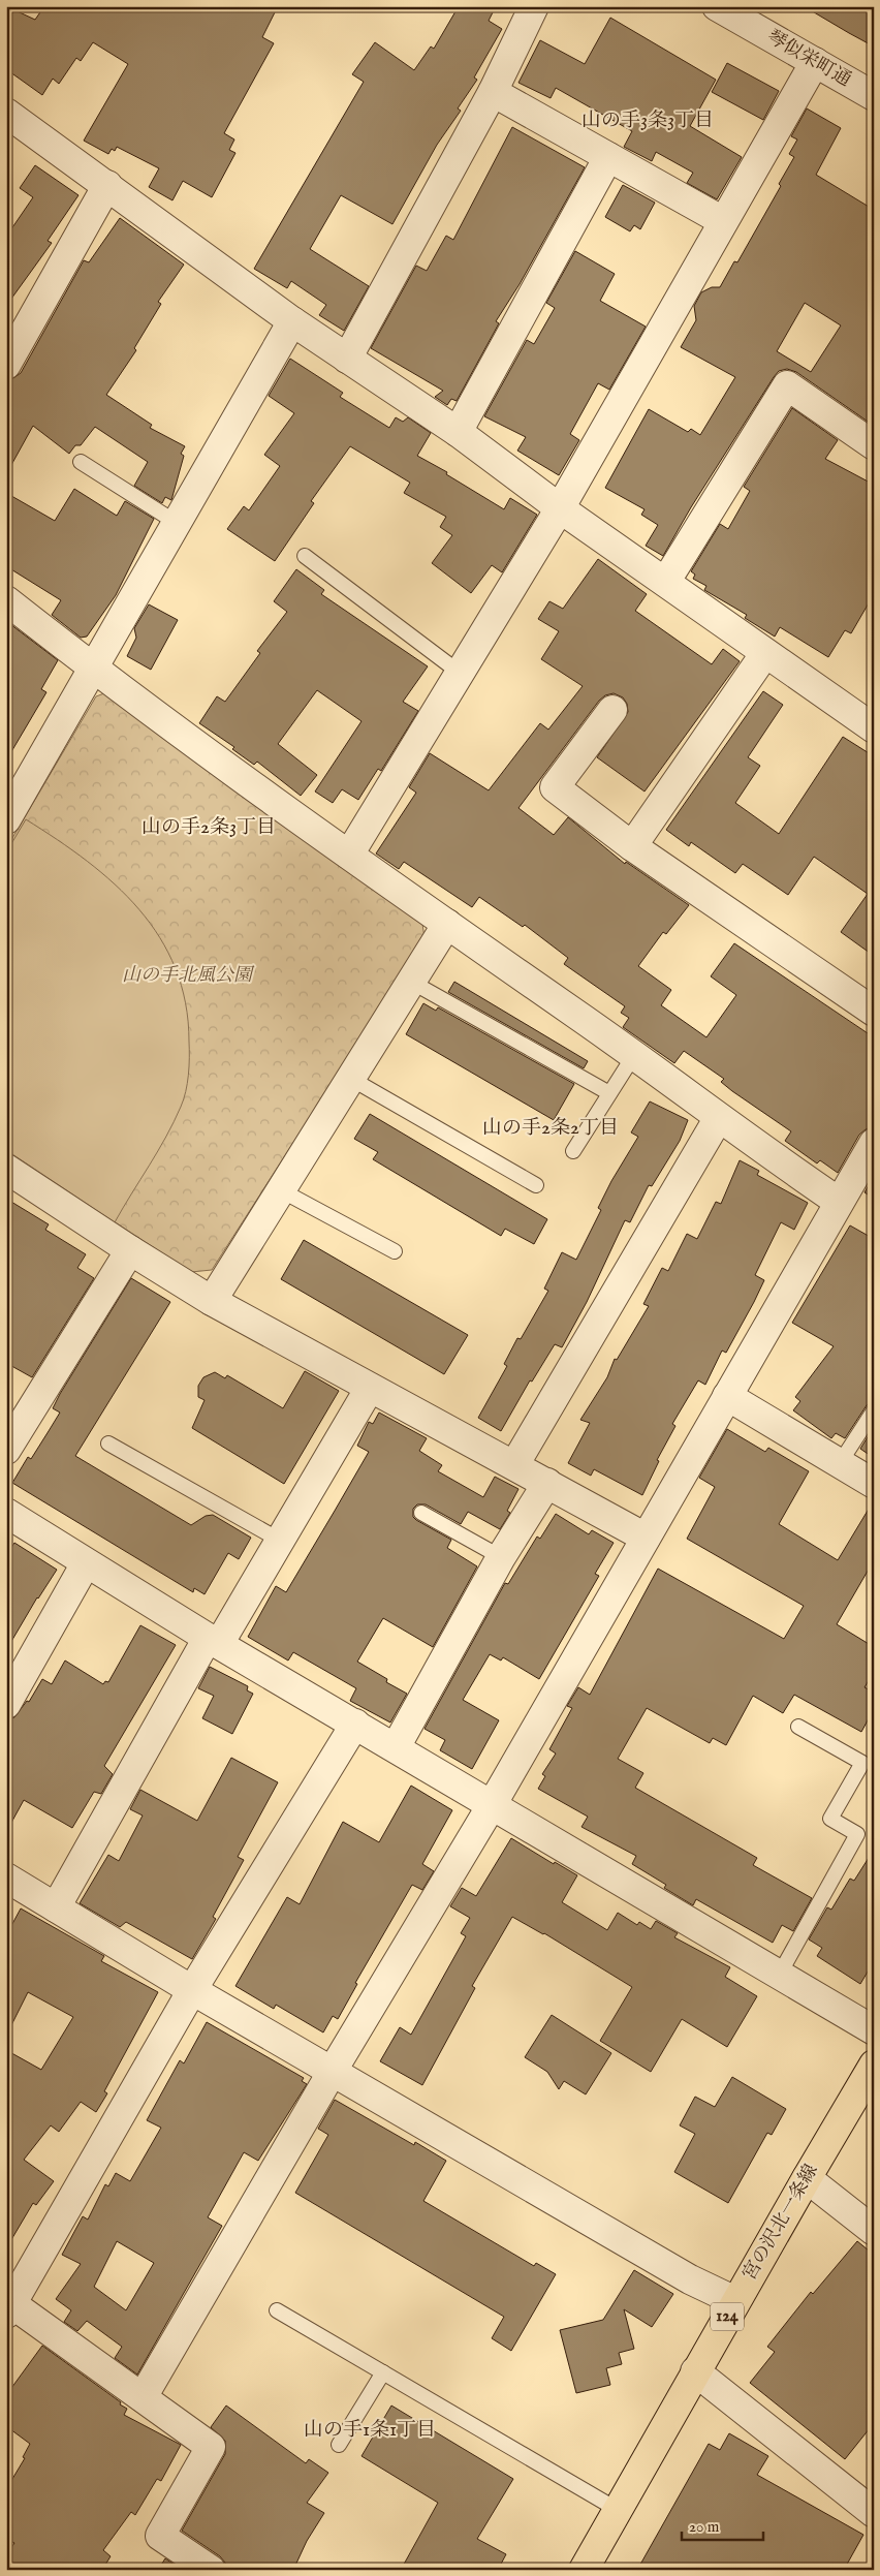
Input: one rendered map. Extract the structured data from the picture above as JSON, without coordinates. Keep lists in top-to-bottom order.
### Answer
{
  "streets": {
    "main road": ["宮の沢北一条線", "124"],
    "street": ["琴似栄町通"]
  },
  "districts": [
    "山の手3条3丁目",
    "山の手2条3丁目",
    "山の手2条2丁目",
    "山の手1条1丁目"
  ],
  "parks": ["山の手北風公園"],
  "scale_bar": "20 m"
}
